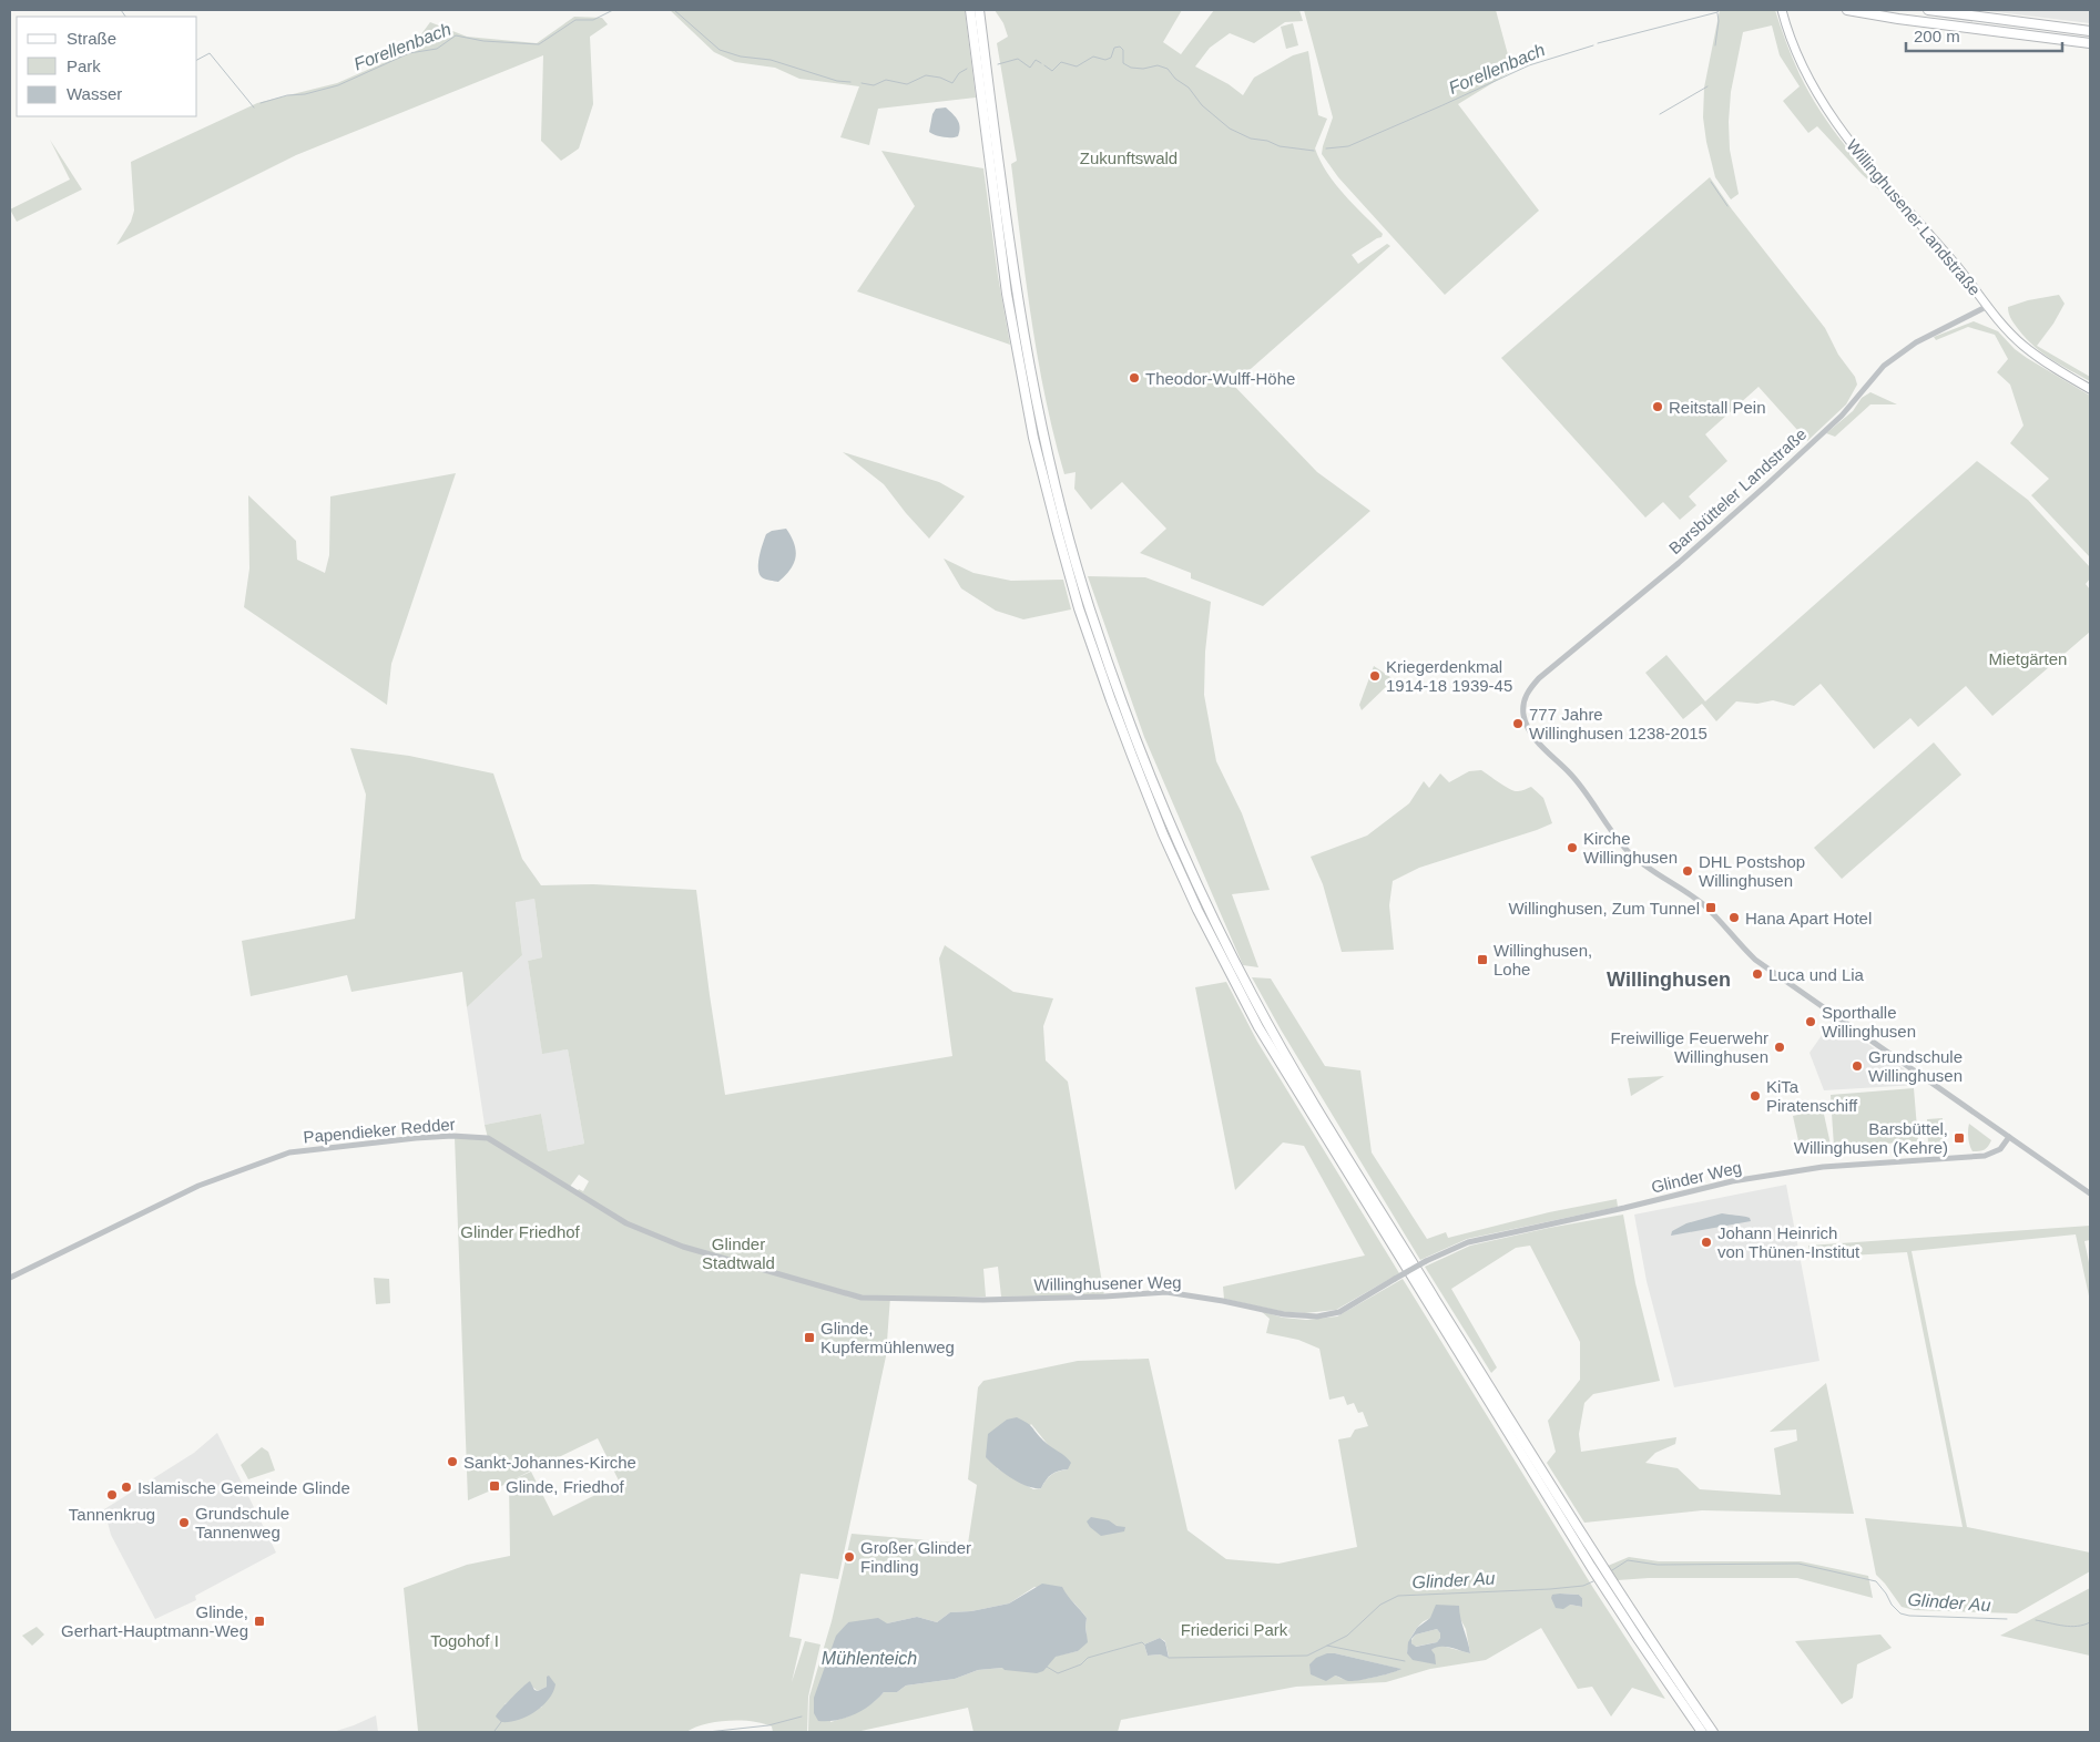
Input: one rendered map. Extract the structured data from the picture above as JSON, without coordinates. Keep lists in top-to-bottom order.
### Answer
{
  "streets": {
    "main road": ["Willinghusener Landstraße"],
    "street": [
      "Barsbütteler Landstraße",
      "Papendieker Redder",
      "Glinder Weg",
      "Willinghusener Weg"
    ]
  },
  "crossings": [
    ["Willinghusener Landstraße", "Barsbütteler Landstraße"],
    ["Barsbütteler Landstraße", "Glinder Weg"],
    ["Papendieker Redder", "Willinghusener Weg"],
    ["Glinder Weg", "Willinghusener Weg"]
  ],
  "districts": ["Willinghusen"],
  "water": ["Forellenbach", "Glinder Au", "Mühlenteich"],
  "parks": [
    "Zukunftswald",
    "Mietgärten",
    "Glinder Friedhof",
    "Glinder Stadtwald",
    "Friederici Park",
    "Togohof I"
  ],
  "places": {
    "other": [
      "Theodor-Wulff-Höhe",
      "Reitstall Pein",
      "Kriegerdenkmal 1914-18 1939-45",
      "777 Jahre Willinghusen 1238-2015",
      "Kirche Willinghusen",
      "DHL Postshop Willinghusen",
      "Hana Apart Hotel",
      "Luca und Lia",
      "Sporthalle Willinghusen",
      "Freiwillige Feuerwehr Willinghusen",
      "Grundschule Willinghusen",
      "KiTa Piratenschiff",
      "Johann Heinrich von Thünen-Institut",
      "Sankt-Johannes-Kirche",
      "Islamische Gemeinde Glinde",
      "Tannenkrug",
      "Grundschule Tannenweg",
      "Großer Glinder Findling"
    ],
    "transit": [
      "Willinghusen, Zum Tunnel",
      "Willinghusen, Lohe",
      "Barsbüttel, Willinghusen (Kehre)",
      "Glinde, Kupfermühlenweg",
      "Glinde, Friedhof",
      "Glinde, Gerhart-Hauptmann-Weg"
    ]
  },
  "legend": ["Straße", "Park", "Wasser"],
  "scale_bar": "200 m"
}
